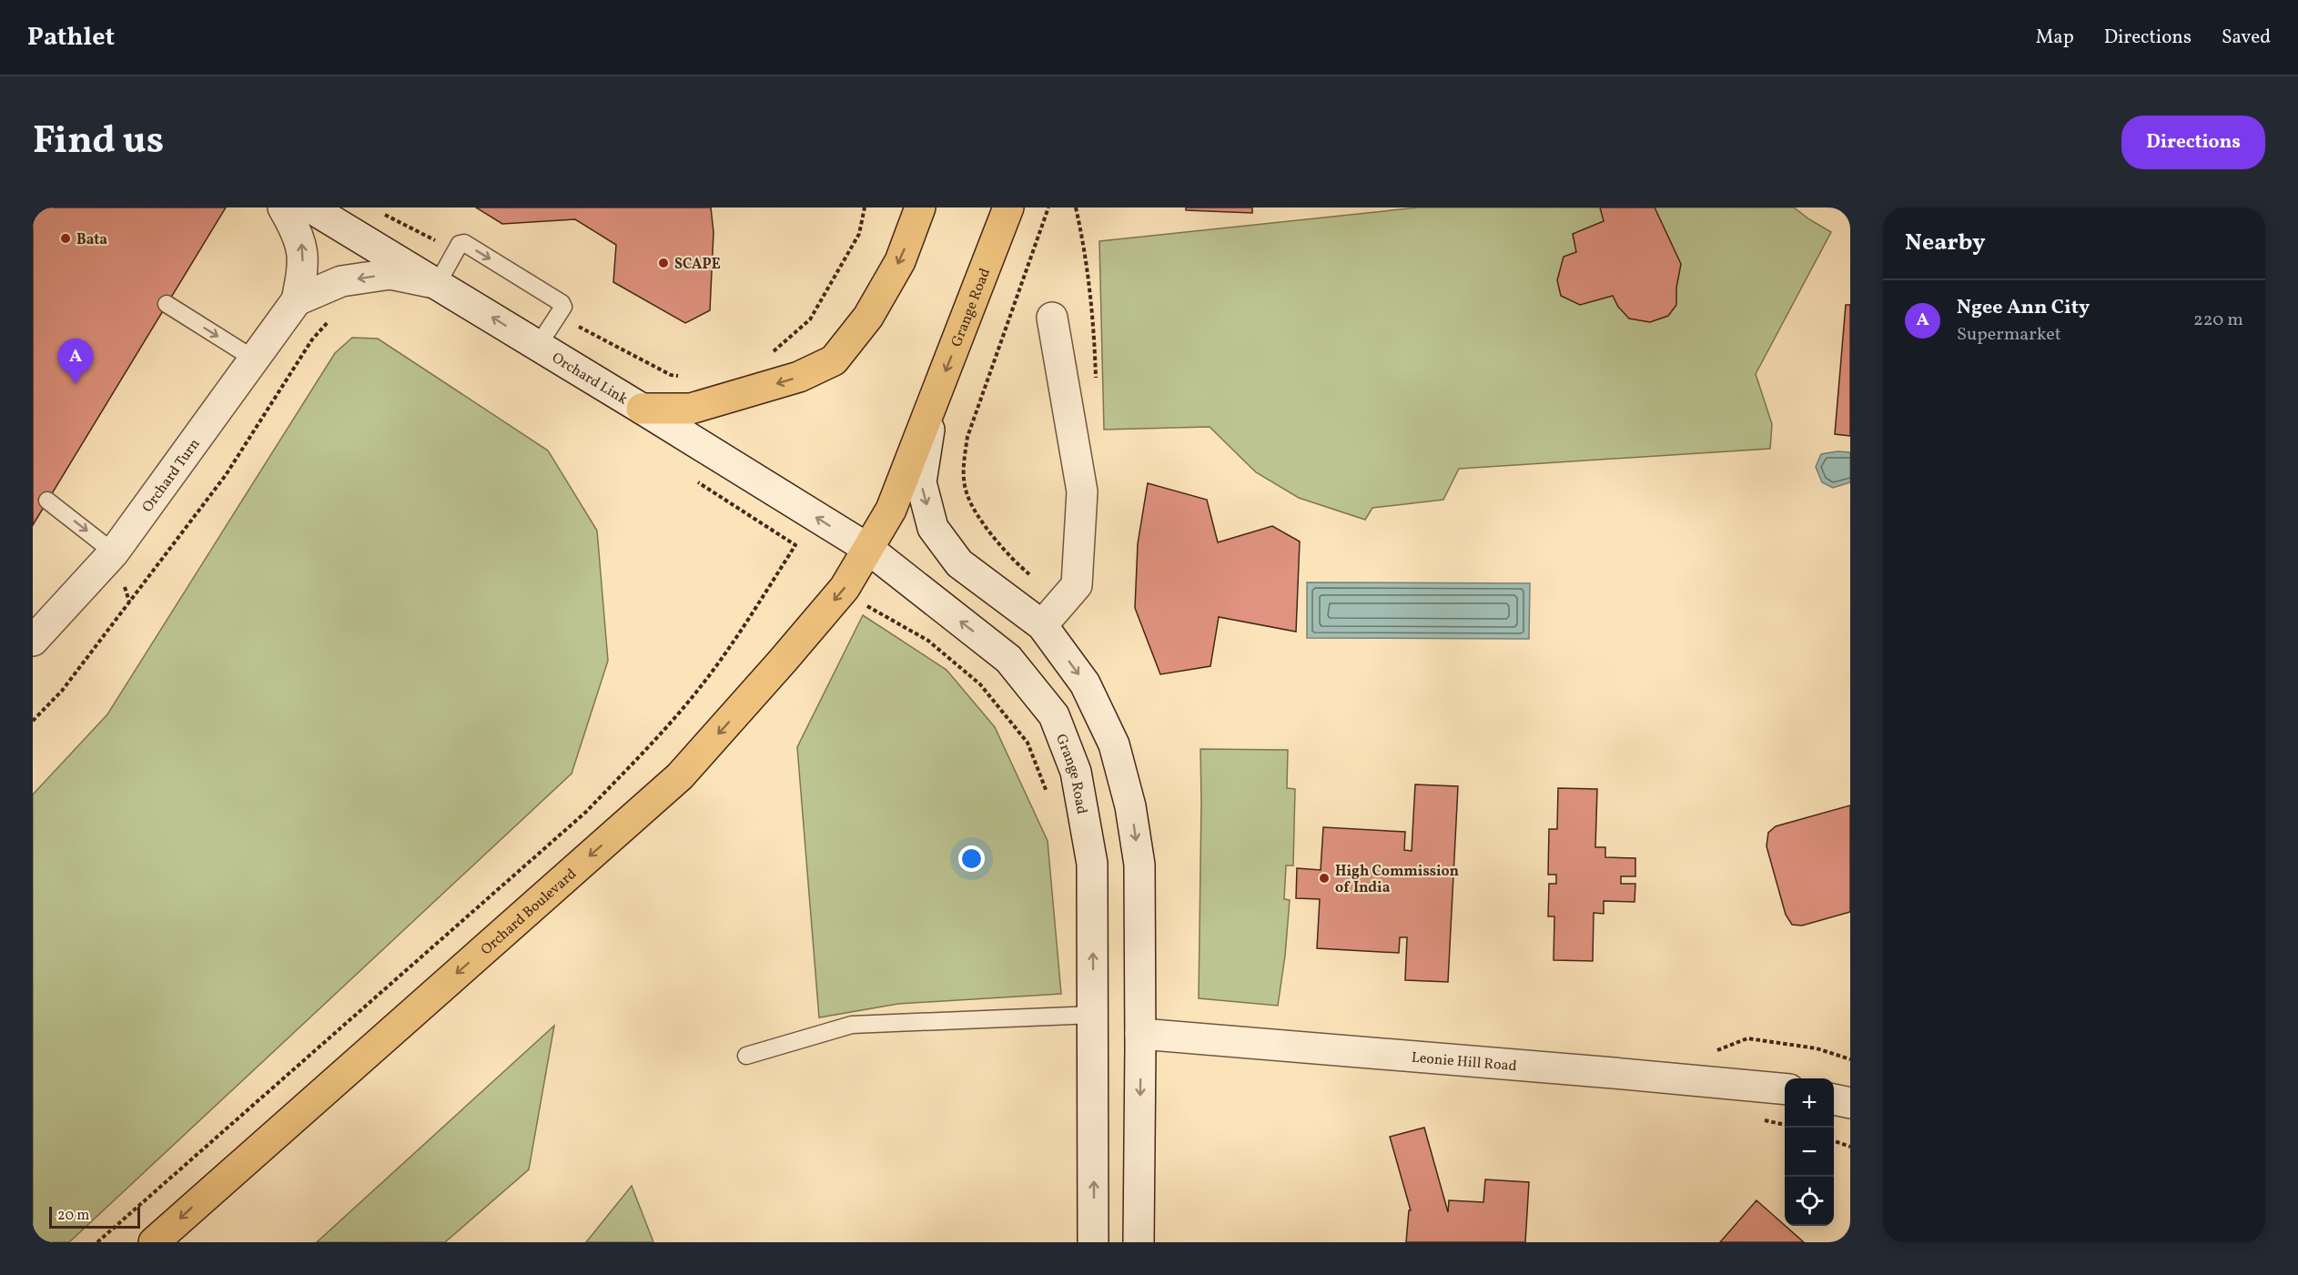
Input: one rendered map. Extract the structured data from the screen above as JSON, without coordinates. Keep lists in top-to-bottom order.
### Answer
{
  "streets": {
    "main road": [
      "Grange Road",
      "Orchard Link",
      "Orchard Turn",
      "Orchard Boulevard",
      "Leonie Hill Road"
    ]
  },
  "crossings": [
    ["Grange Road", "Orchard Link"],
    ["Grange Road", "Orchard Boulevard"],
    ["Grange Road", "Leonie Hill Road"],
    ["Orchard Link", "Orchard Boulevard"]
  ],
  "one_way": ["Orchard Link", "Orchard Boulevard"],
  "places": ["Bata", "SCAPE", "High Commission of India"],
  "scale_bar": "20 m",
  "page": {
    "header": "Pathlet",
    "nav": ["Map", "Directions", "Saved"],
    "title": "Find us",
    "buttons": "Directions",
    "heading": "Nearby",
    "list": [
      {
        "mark": "A",
        "name": "Ngee Ann City",
        "note": "Supermarket",
        "value": "220 m"
      }
    ],
    "pins": "A",
    "map_buttons": ["+", "−"],
    "scale": "20 m"
  }
}
